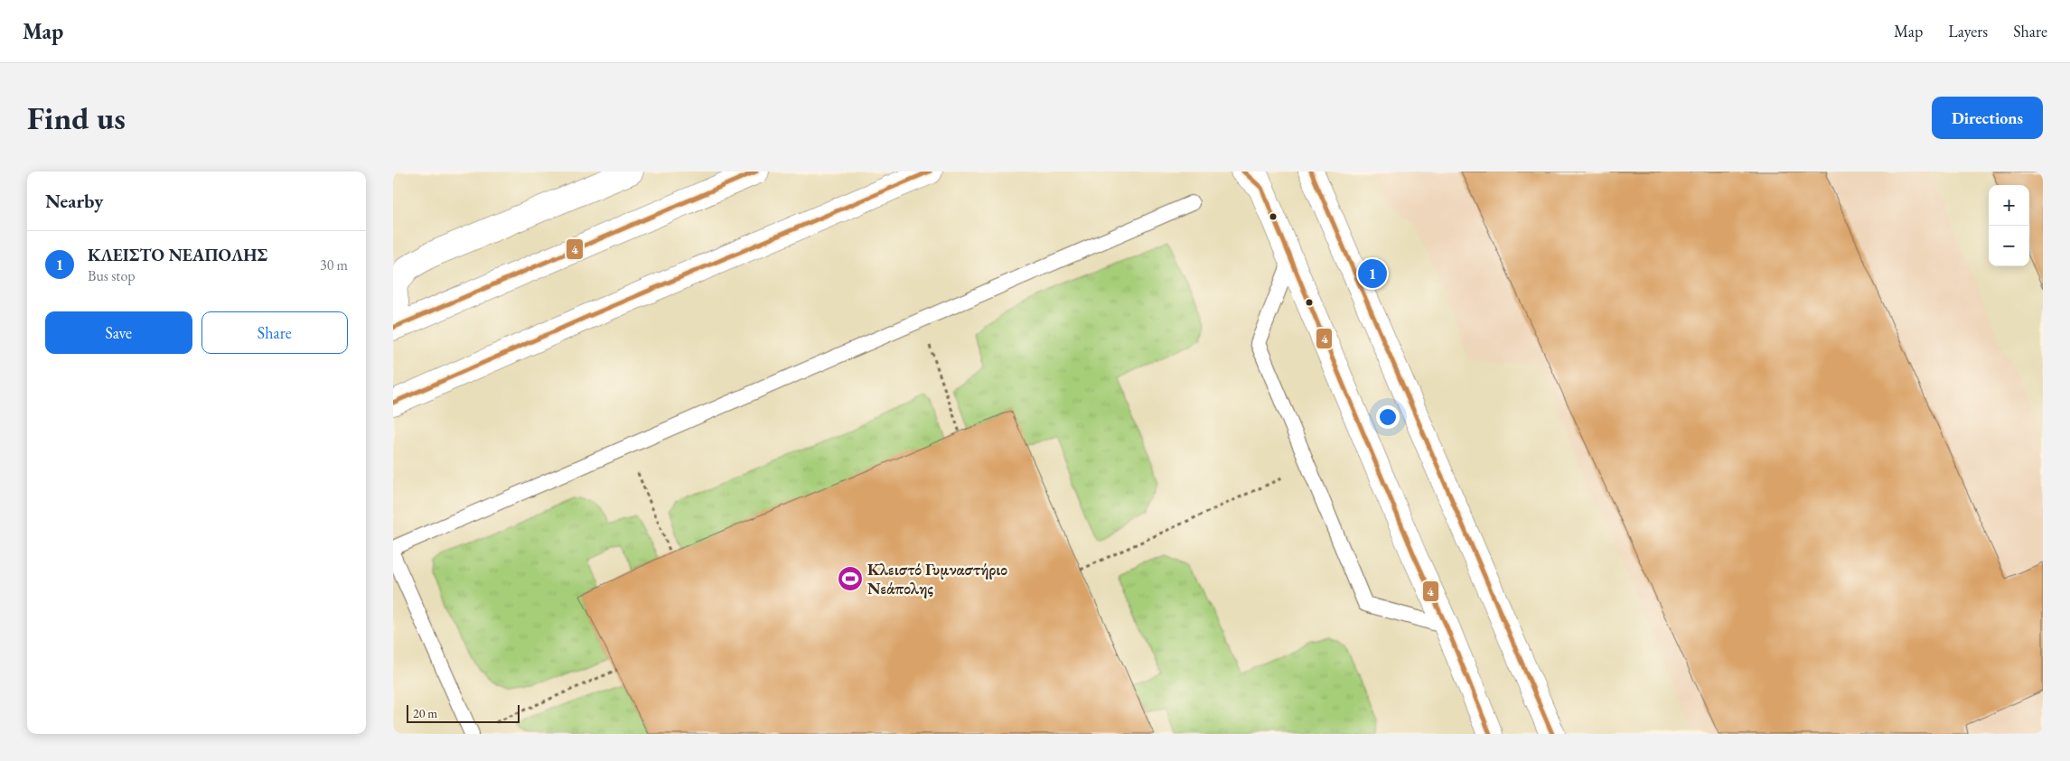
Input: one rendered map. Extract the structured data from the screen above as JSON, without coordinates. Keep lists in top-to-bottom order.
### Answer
{
  "places": {
    "sports": ["Κλειστό Γυμναστήριο Νεάπολης"]
  },
  "lines": ["transit line 4"],
  "scale_bar": "20 m",
  "page": {
    "header": "Map",
    "nav": ["Map", "Layers", "Share"],
    "buttons": [
      "Directions",
      ["Save", "Share"]
    ],
    "title": "Find us",
    "heading": "Nearby",
    "map_buttons": ["+", "−"],
    "list": [
      {
        "mark": "1",
        "name": "ΚΛΕΙΣΤΟ ΝΕΑΠΟΛΗΣ",
        "note": "Bus stop",
        "value": "30 m"
      }
    ],
    "pins": "1",
    "scale": "20 m"
  }
}
